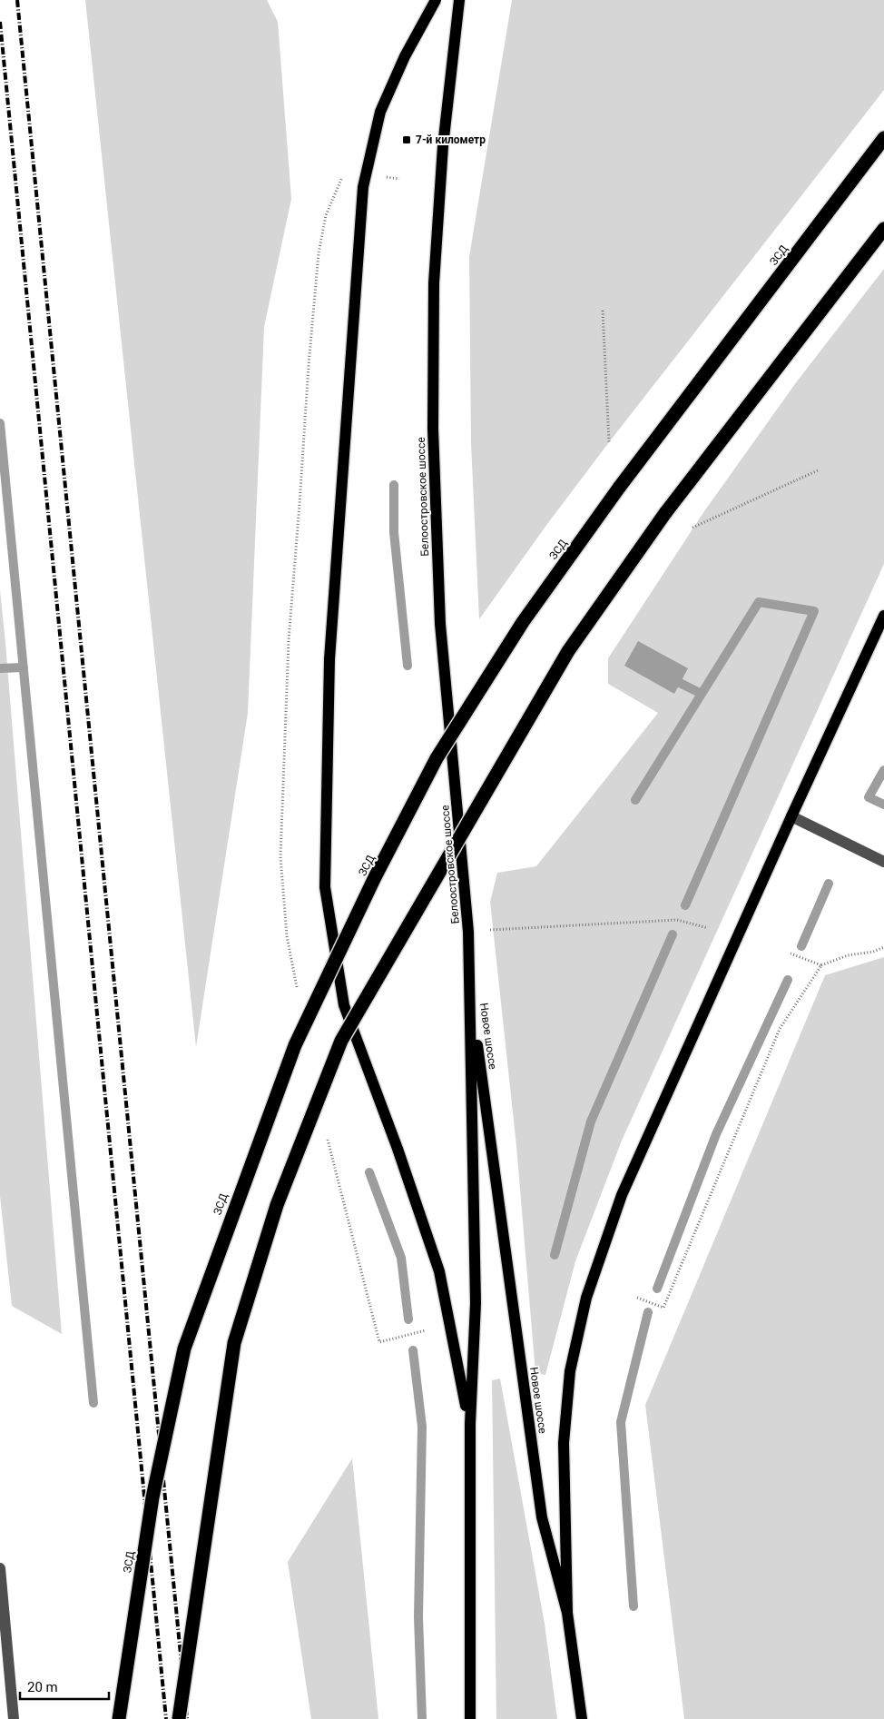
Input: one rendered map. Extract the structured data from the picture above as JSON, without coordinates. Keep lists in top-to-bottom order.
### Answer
{
  "streets": {
    "highway": ["ЗСД"],
    "main road": ["Белоостровское шоссе", "Новое шоссе"]
  },
  "crossings": [
    ["Белоостровское шоссе", "Новое шоссе"]
  ],
  "places": {
    "transit": ["7-й километр"]
  },
  "scale_bar": "20 m"
}
